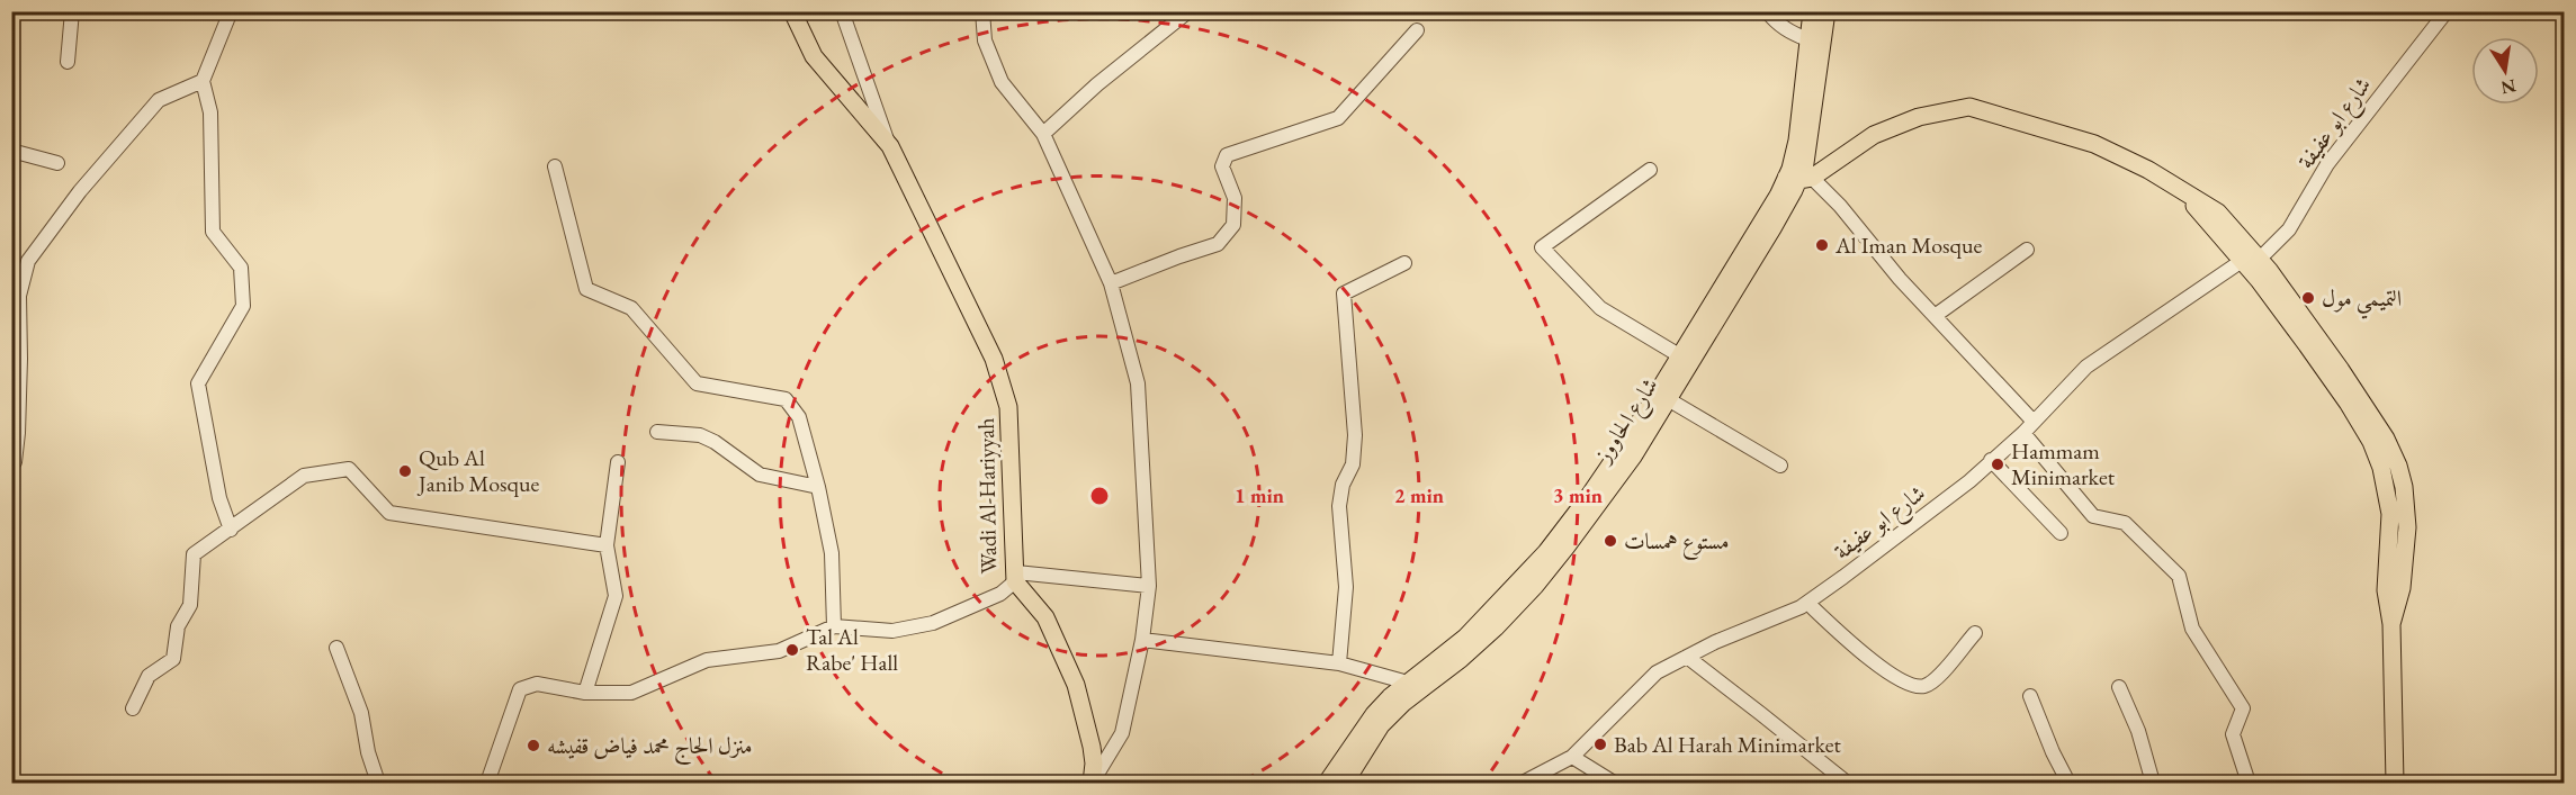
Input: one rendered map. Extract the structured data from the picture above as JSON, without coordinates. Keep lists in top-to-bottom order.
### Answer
{
  "streets": {
    "main road": ["شارع الحاووز", "Wadi Al-Hariyyah"],
    "street": ["شارع ابو عفيفة"]
  },
  "places": [
    "Al Iman Mosque",
    "التميمي مول",
    "Hammam Minimarket",
    "Qub Al Janib Mosque",
    "مستوع همسات",
    "Tal Al Rabe' Hall",
    "Bab Al Harah Minimarket",
    "منزل الحاج محمد فياض قفيشه"
  ],
  "north": "bottom",
  "rings": ["1 min", "2 min", "3 min"]
}
